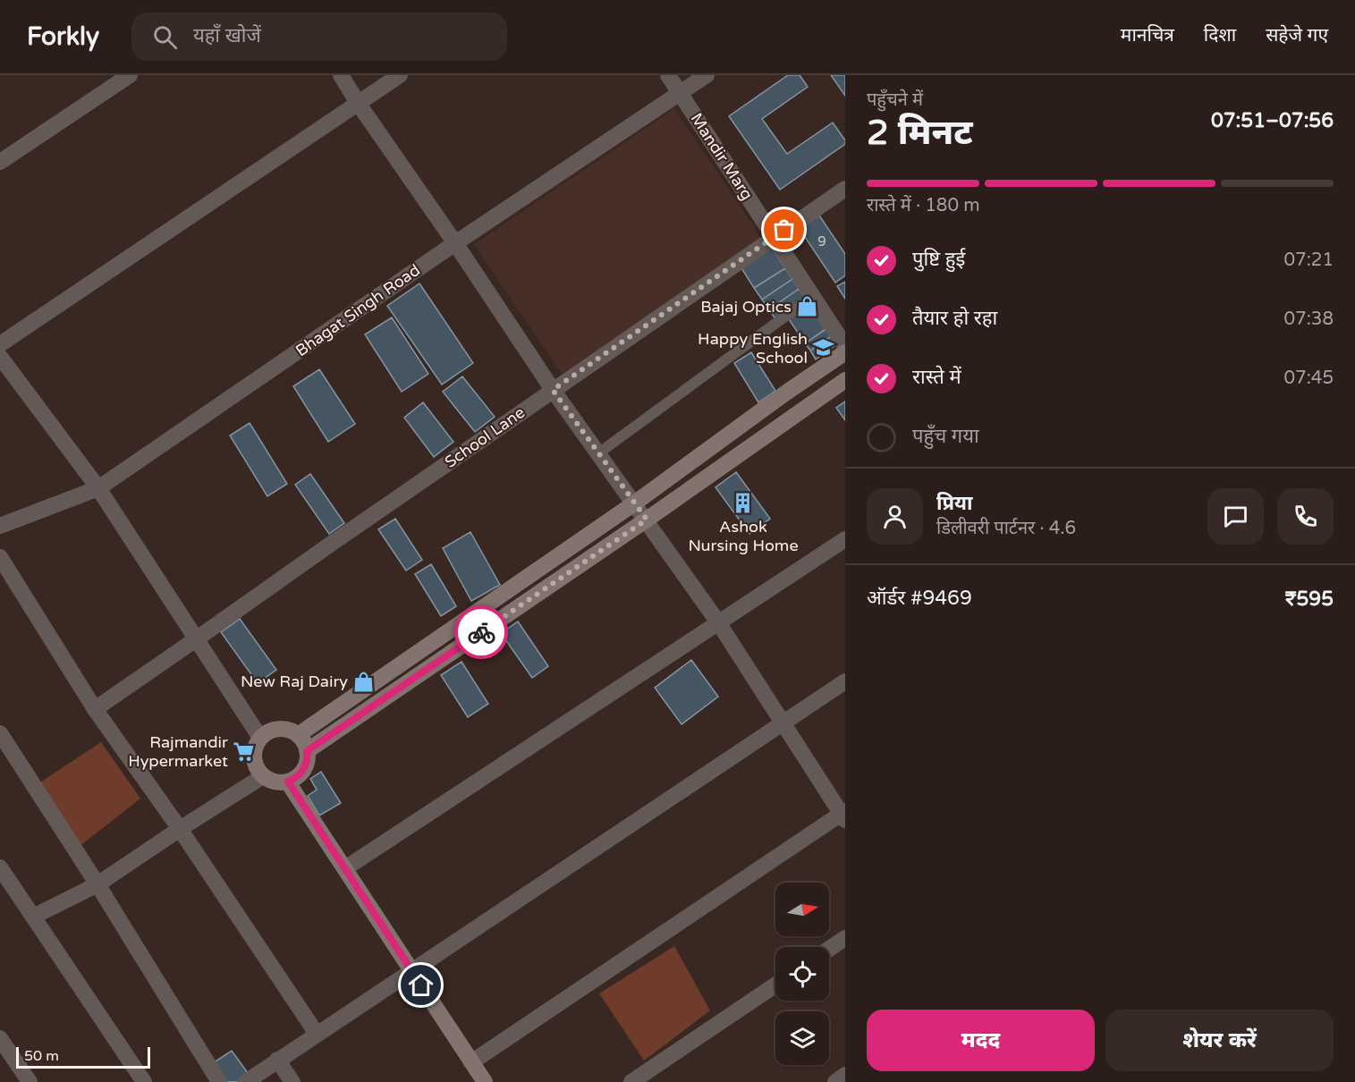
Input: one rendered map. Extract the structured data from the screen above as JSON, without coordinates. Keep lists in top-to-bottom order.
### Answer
{
  "streets": {
    "street": ["Mandir Marg", "Bhagat Singh Road", "School Lane"]
  },
  "crossings": [
    ["Mandir Marg", "Bhagat Singh Road"],
    ["Mandir Marg", "School Lane"]
  ],
  "places": {
    "shop": ["Bajaj Optics", "New Raj Dairy"],
    "school or university": ["Happy English School"],
    "building": ["Ashok Nursing Home"],
    "supermarket": ["Rajmandir Hypermarket"]
  },
  "house_numbers": ["9"],
  "scale_bar": "50 m",
  "north": "right",
  "page": {
    "header": "Forkly",
    "search": "यहाँ खोजें",
    "nav": ["मानचित्र", "दिशा", "सहेजे गए"],
    "heading": ["2 मिनट", "पहुँचने में", "07:51–07:56"],
    "panel": [
      "प्रिया",
      "डिलीवरी पार्टनर · 4.6",
      "ऑर्डर #9469",
      "₹595"
    ],
    "bar": "रास्ते में · 180 m",
    "list": [
      ["पुष्टि हुई", "07:21"],
      ["तैयार हो रहा", "07:38"],
      ["रास्ते में", "07:45"],
      "पहुँच गया"
    ],
    "buttons": ["मदद", "शेयर करें"],
    "scale": "50 m"
  }
}
